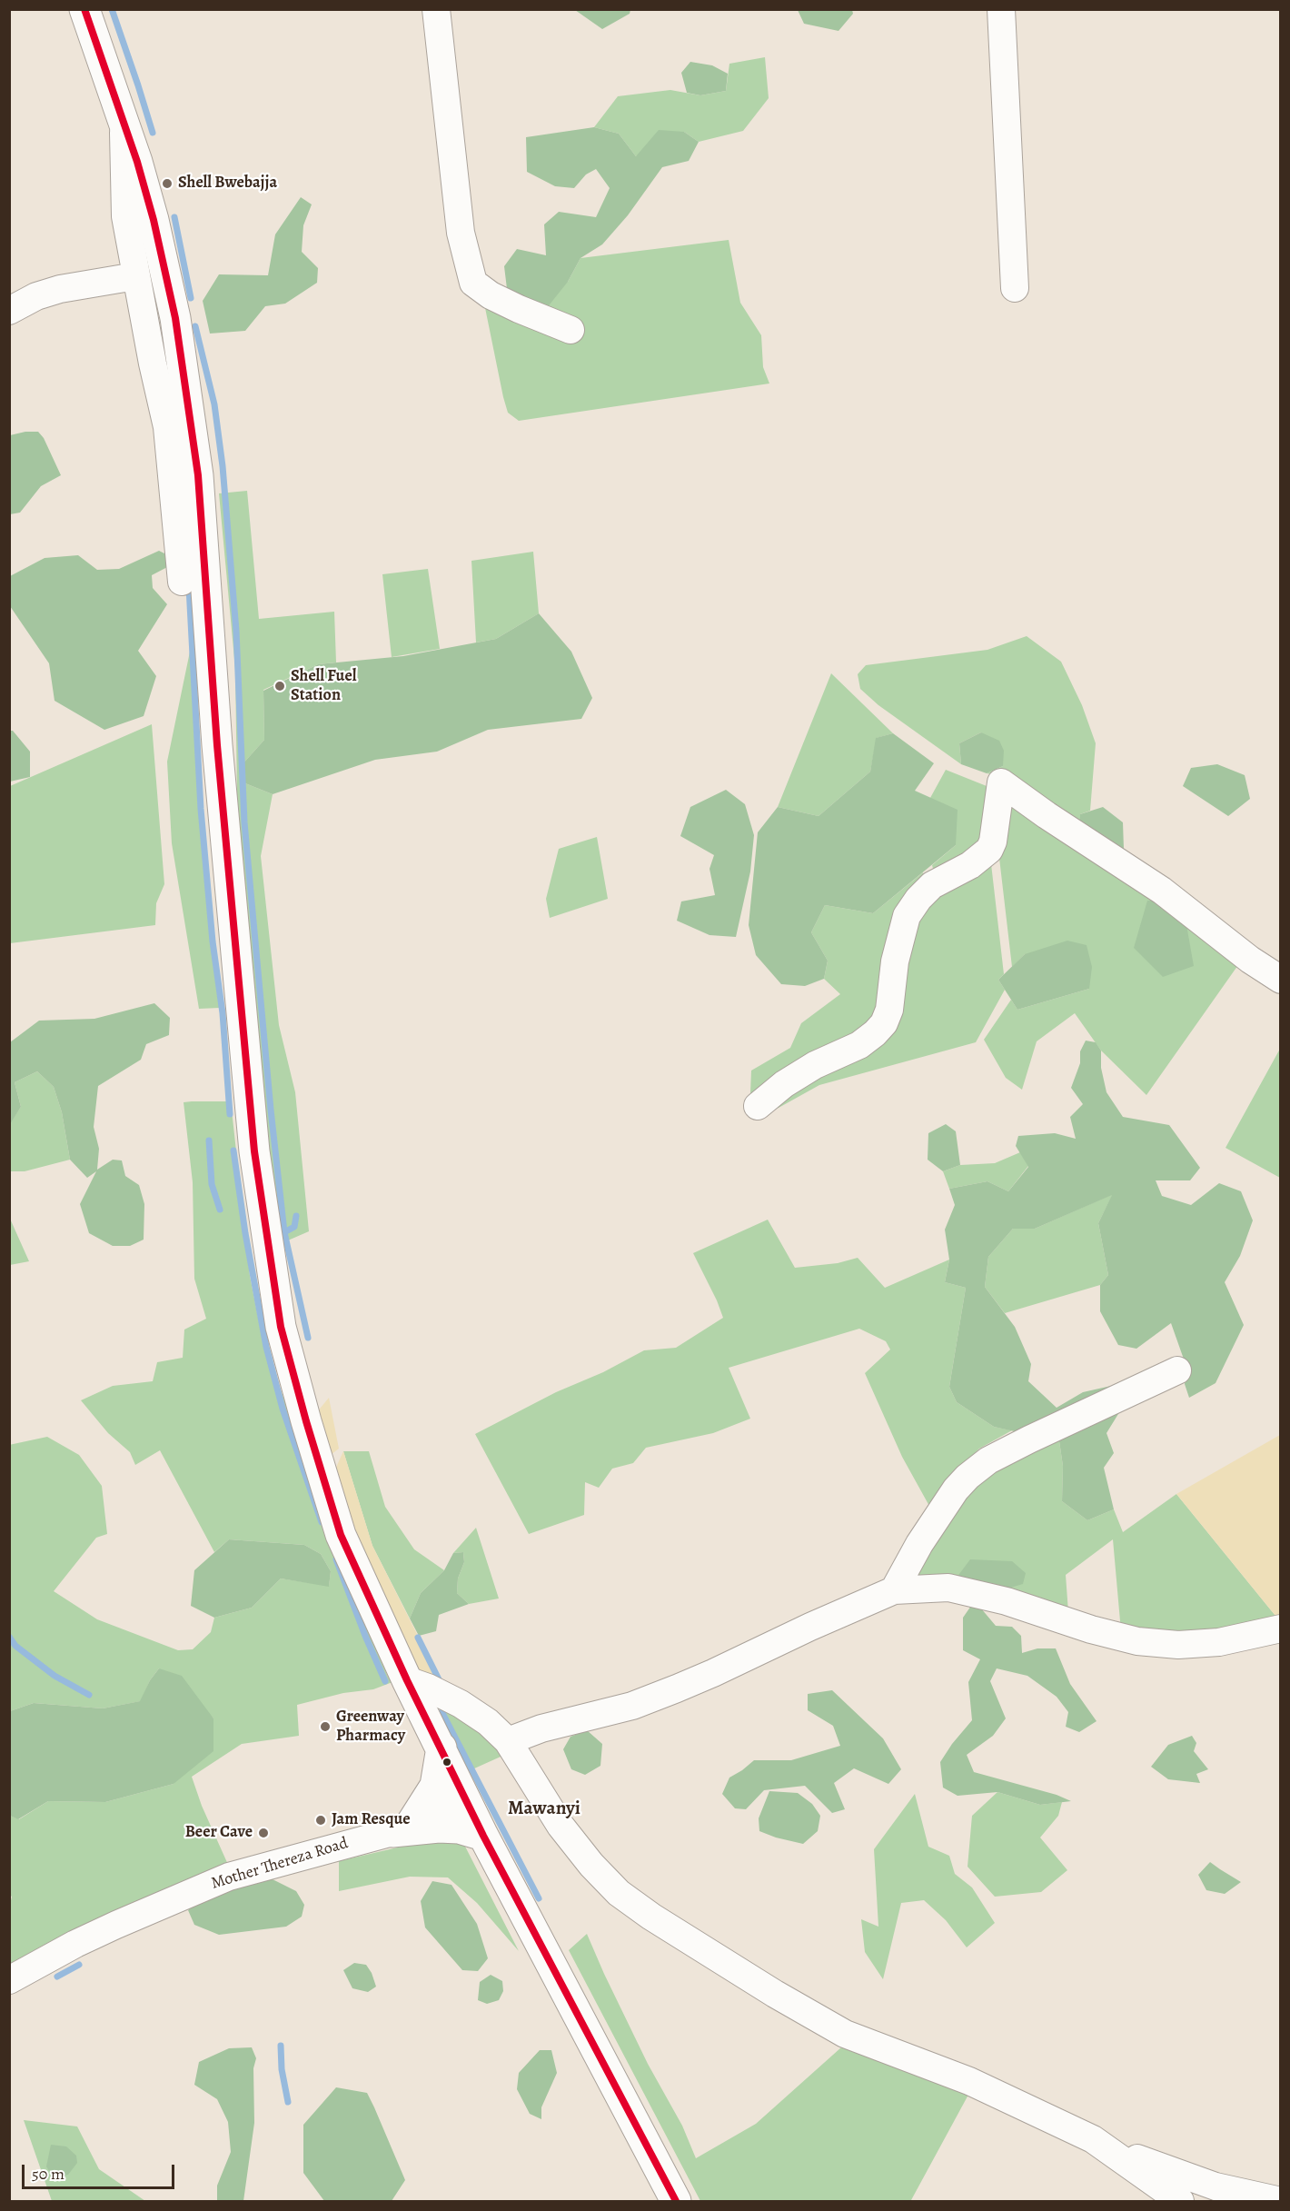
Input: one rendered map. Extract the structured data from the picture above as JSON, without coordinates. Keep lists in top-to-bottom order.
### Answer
{
  "streets": {
    "street": ["Mother Thereza Road"]
  },
  "districts": ["Mawanyi"],
  "places": [
    "Shell Bwebajja",
    "Shell Fuel Station",
    "Greenway Pharmacy",
    "Jam Resque",
    "Beer Cave"
  ],
  "scale_bar": "50 m"
}
